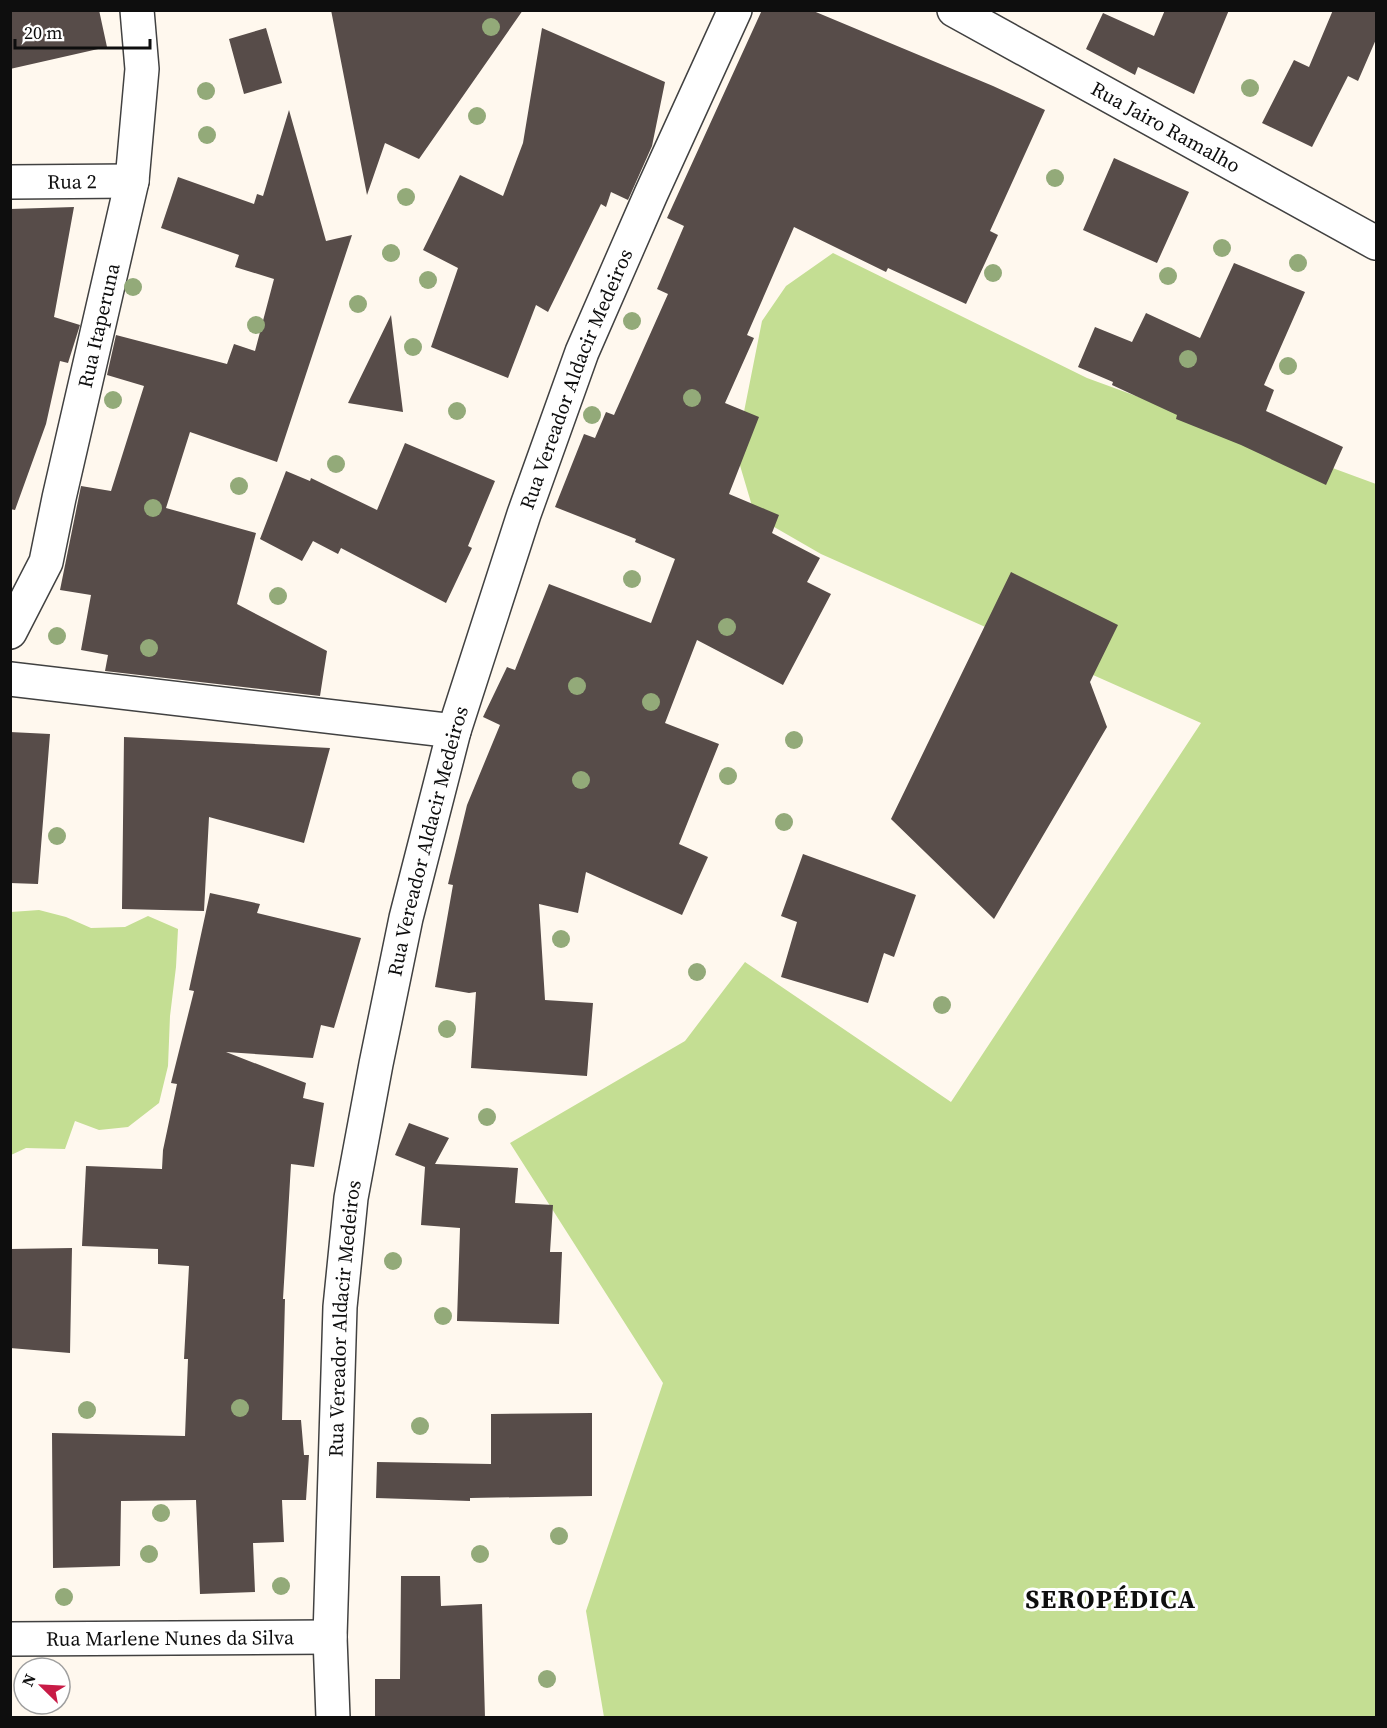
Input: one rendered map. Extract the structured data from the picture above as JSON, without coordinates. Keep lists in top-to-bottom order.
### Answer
{
  "streets": {
    "street": [
      "Rua Jairo Ramalho",
      "Rua 2",
      "Rua Itaperuna",
      "Rua Vereador Aldacir Medeiros",
      "Rua Marlene Nunes da Silva"
    ]
  },
  "crossings": [
    ["Rua 2", "Rua Itaperuna"],
    ["Rua Vereador Aldacir Medeiros", "Rua Marlene Nunes da Silva"]
  ],
  "districts": ["SEROPÉDICA"],
  "scale_bar": "20 m",
  "north": "top left"
}
